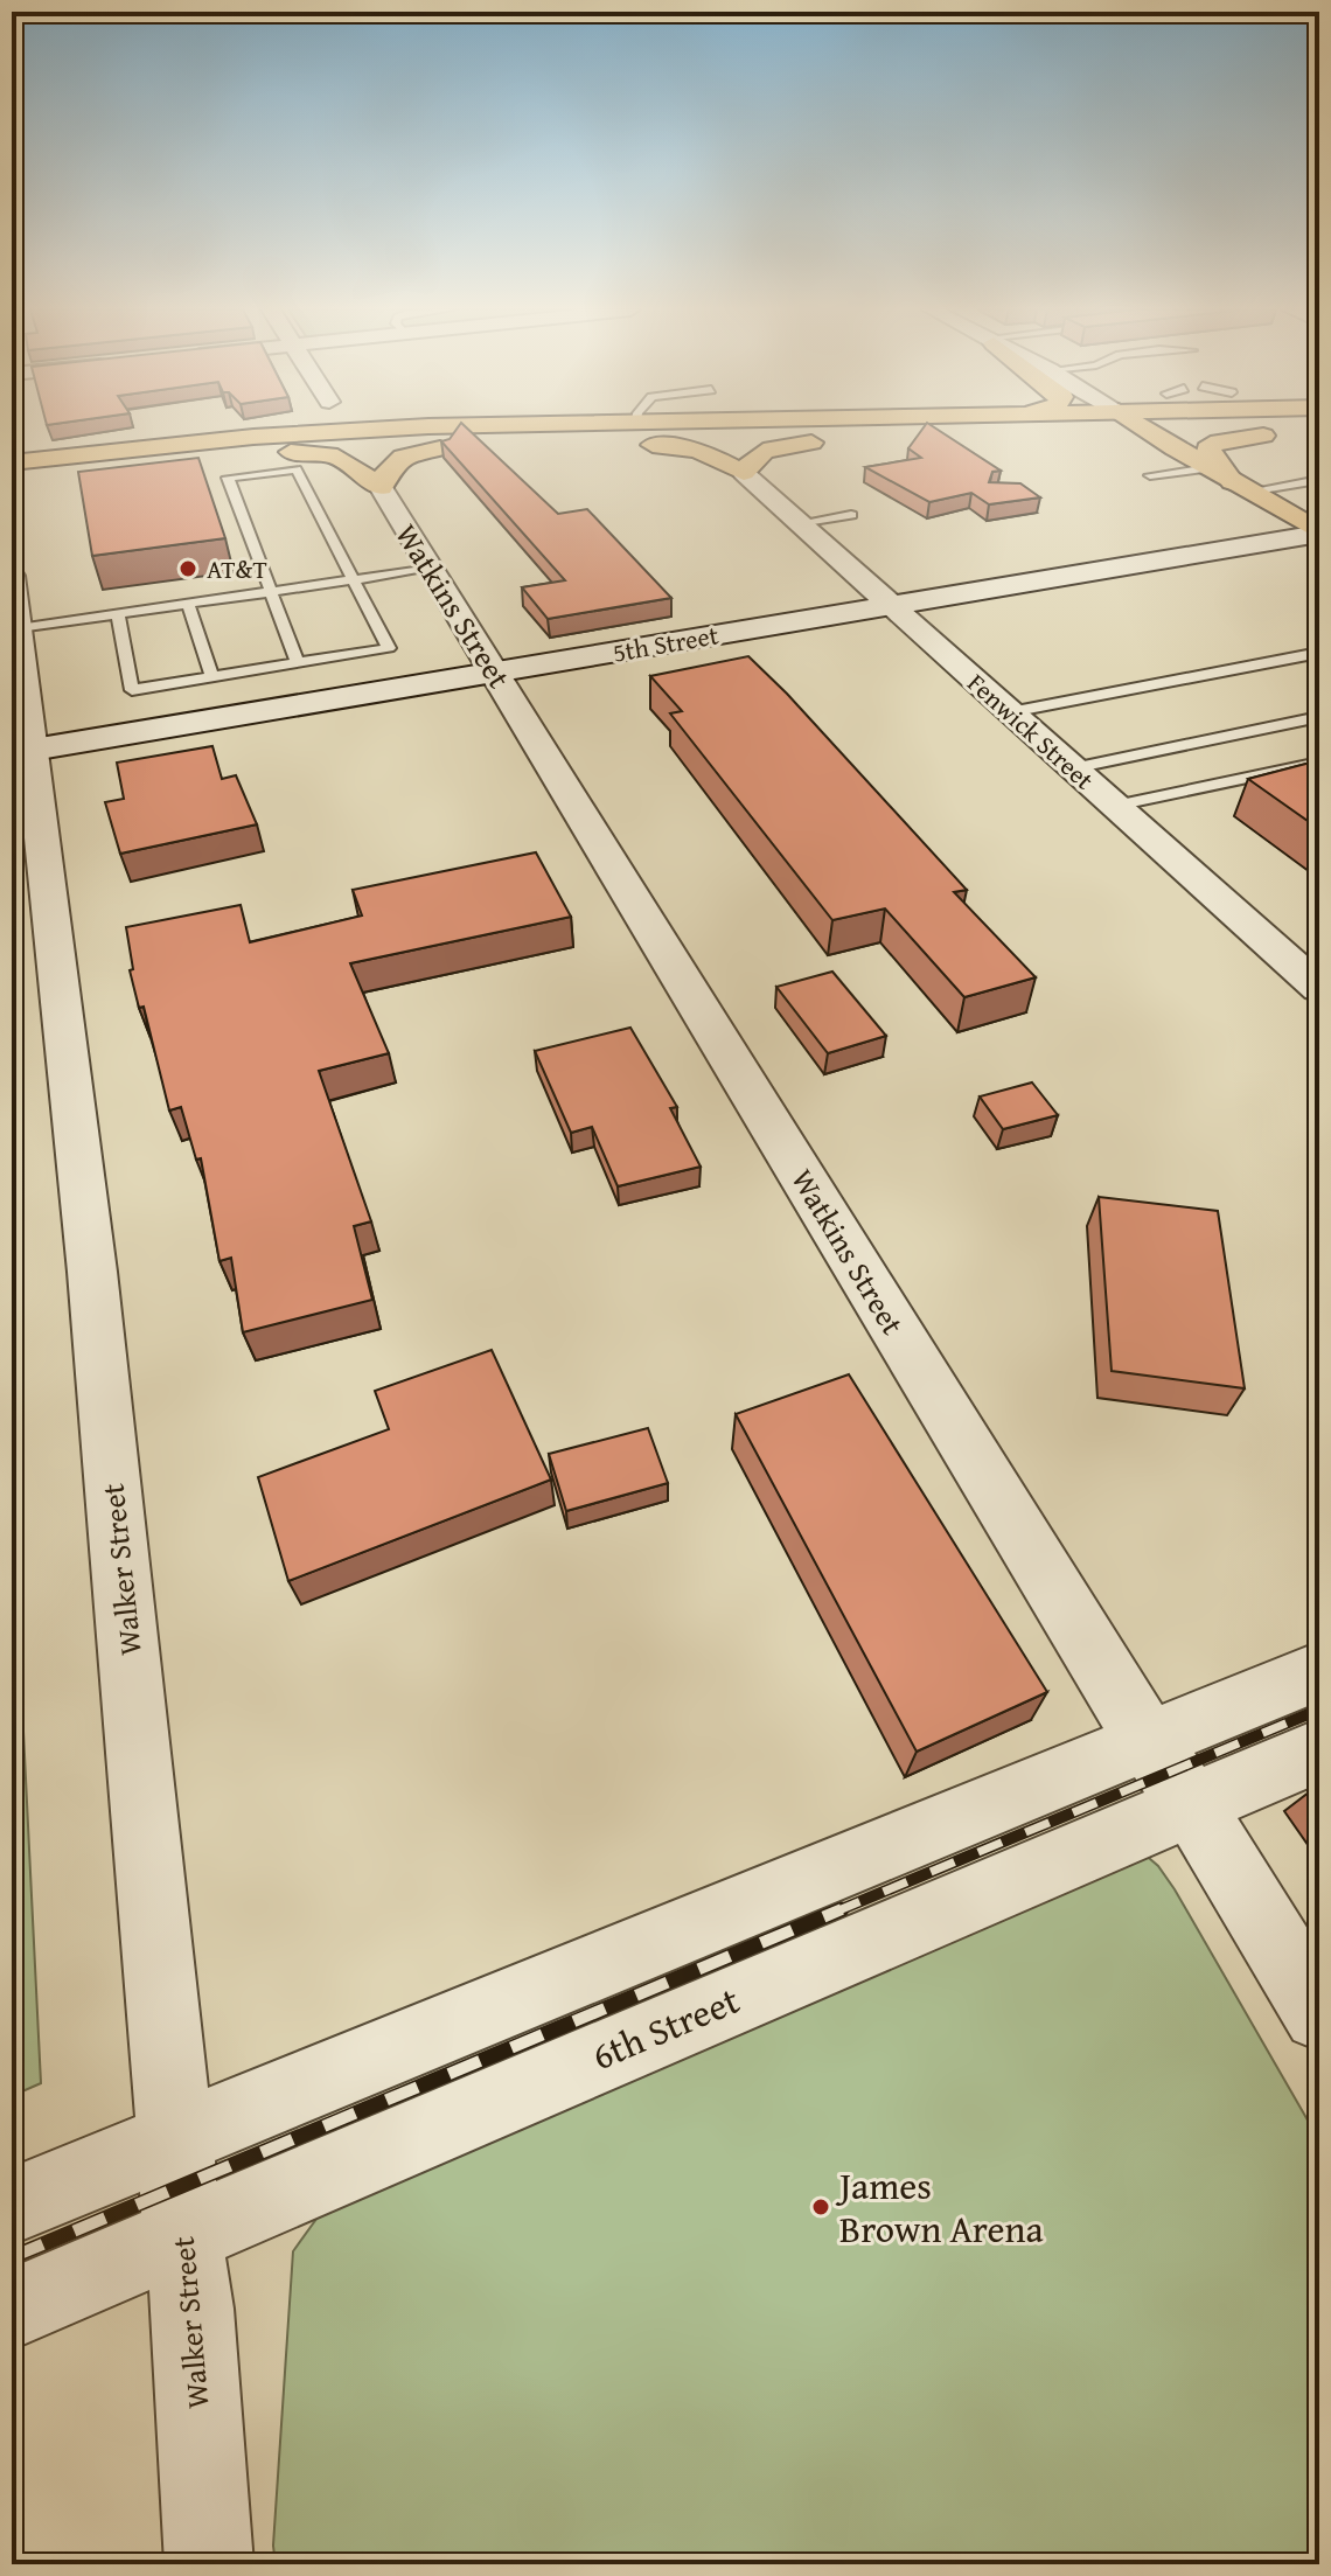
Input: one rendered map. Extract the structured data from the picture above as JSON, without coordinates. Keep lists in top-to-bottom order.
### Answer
{
  "streets": {
    "main road": ["5th Street", "Fenwick Street"],
    "street": ["Watkins Street", "Walker Street", "6th Street"]
  },
  "crossings": [
    ["Watkins Street", "5th Street"],
    ["Watkins Street", "6th Street"],
    ["5th Street", "Fenwick Street"],
    ["5th Street", "Walker Street"],
    ["Walker Street", "6th Street"]
  ],
  "places": ["AT&T", "James Brown Arena"]
}
